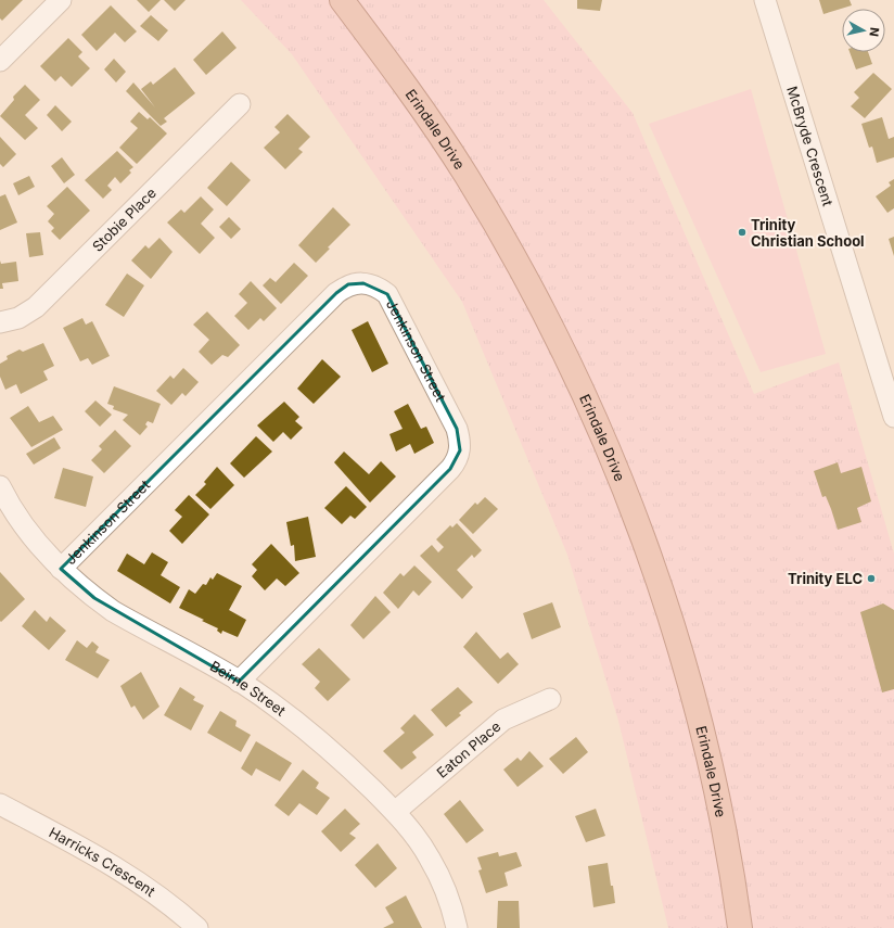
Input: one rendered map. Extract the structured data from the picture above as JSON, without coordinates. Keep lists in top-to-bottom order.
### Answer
{
  "streets": {
    "main road": ["Erindale Drive"],
    "street": [
      "McBryde Crescent",
      "Stobie Place",
      "Jenkinson Street",
      "Beirne Street",
      "Eaton Place",
      "Harricks Crescent"
    ]
  },
  "crossings": [
    ["Jenkinson Street", "Beirne Street"],
    ["Beirne Street", "Eaton Place"]
  ],
  "places": ["Trinity Christian School", "Trinity ELC"],
  "north": "right"
}
